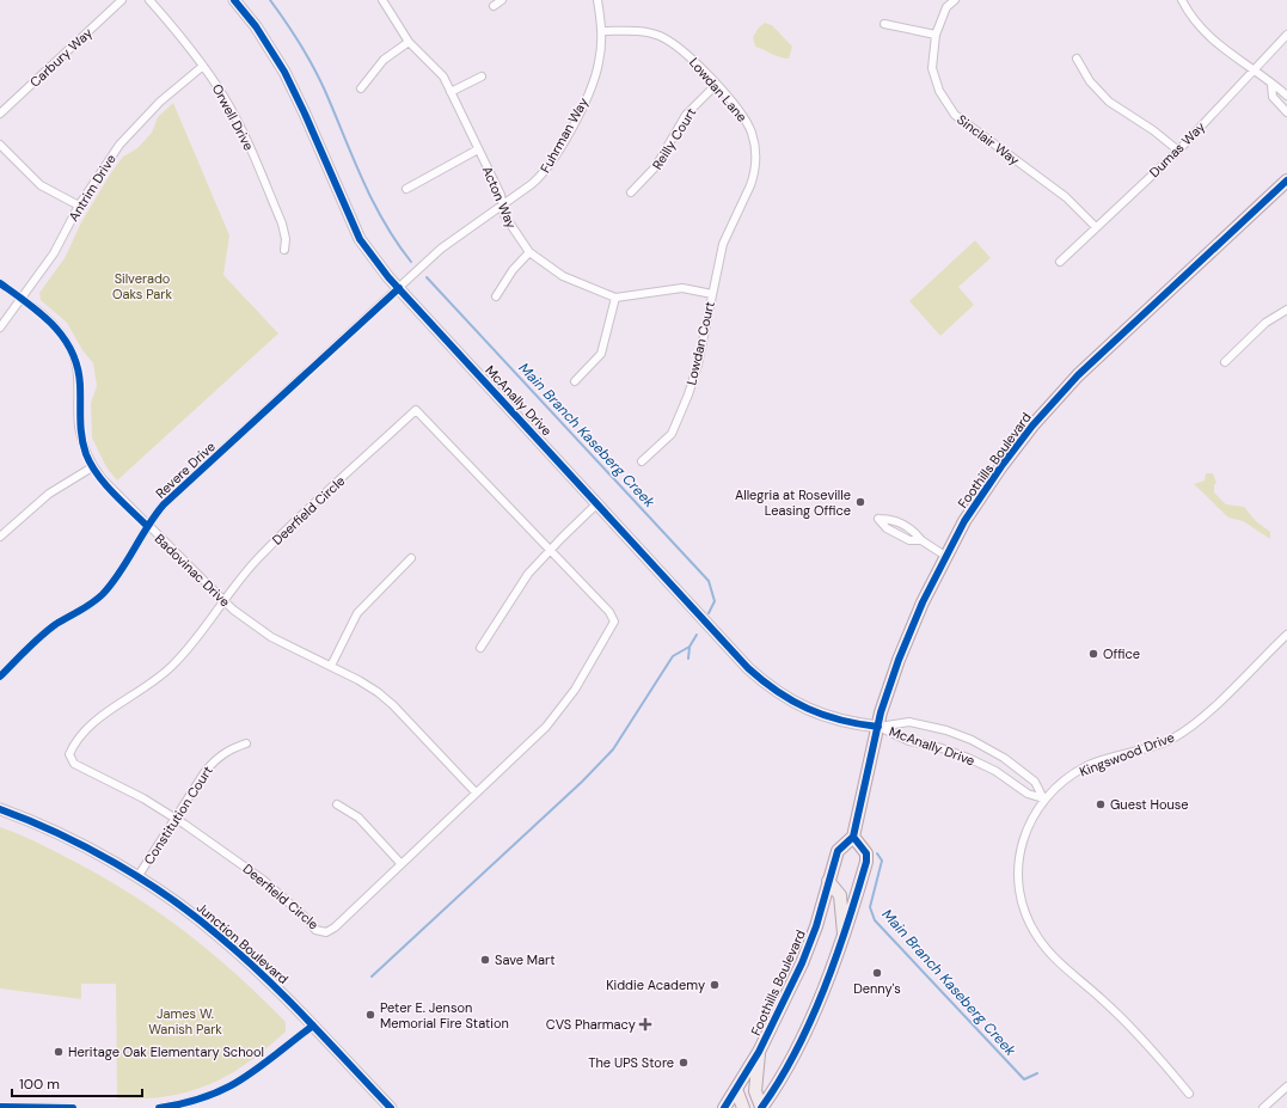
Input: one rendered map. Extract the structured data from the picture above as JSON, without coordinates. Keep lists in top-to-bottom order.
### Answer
{
  "streets": {
    "main road": ["Foothills Boulevard"],
    "street": [
      "Carbury Way",
      "Lowdan Lane",
      "Orwell Drive",
      "Fuhrman Way",
      "Reilly Court",
      "Sinclair Way",
      "Dumas Way",
      "Antrim Drive",
      "Acton Way",
      "Lowdan Court",
      "McAnally Drive",
      "Revere Drive",
      "Deerfield Circle",
      "Badovinac Drive",
      "Kingswood Drive",
      "Constitution Court",
      "Junction Boulevard"
    ]
  },
  "crossings": [
    ["Lowdan Lane", "Fuhrman Way"],
    ["Lowdan Lane", "Reilly Court"],
    ["Lowdan Lane", "Lowdan Court"],
    ["Orwell Drive", "Antrim Drive"],
    ["Fuhrman Way", "Acton Way"],
    ["Fuhrman Way", "McAnally Drive"],
    ["Fuhrman Way", "Revere Drive"],
    ["Sinclair Way", "Dumas Way"],
    ["Antrim Drive", "Badovinac Drive"],
    ["McAnally Drive", "Foothills Boulevard"],
    ["McAnally Drive", "Revere Drive"],
    ["McAnally Drive", "Kingswood Drive"],
    ["Revere Drive", "Badovinac Drive"],
    ["Deerfield Circle", "Badovinac Drive"],
    ["Deerfield Circle", "Constitution Court"],
    ["Constitution Court", "Junction Boulevard"]
  ],
  "water": ["Main Branch Kaseberg Creek"],
  "parks": ["Silverado Oaks Park", "James W. Wanish Park"],
  "places": {
    "other": [
      "Allegria at Roseville Leasing Office",
      "Office",
      "Guest House",
      "Save Mart",
      "Denny's",
      "Kiddie Academy",
      "Peter E. Jenson Memorial Fire Station",
      "Heritage Oak Elementary School",
      "The UPS Store"
    ],
    "health": ["CVS Pharmacy"]
  },
  "scale_bar": "100 m"
}
